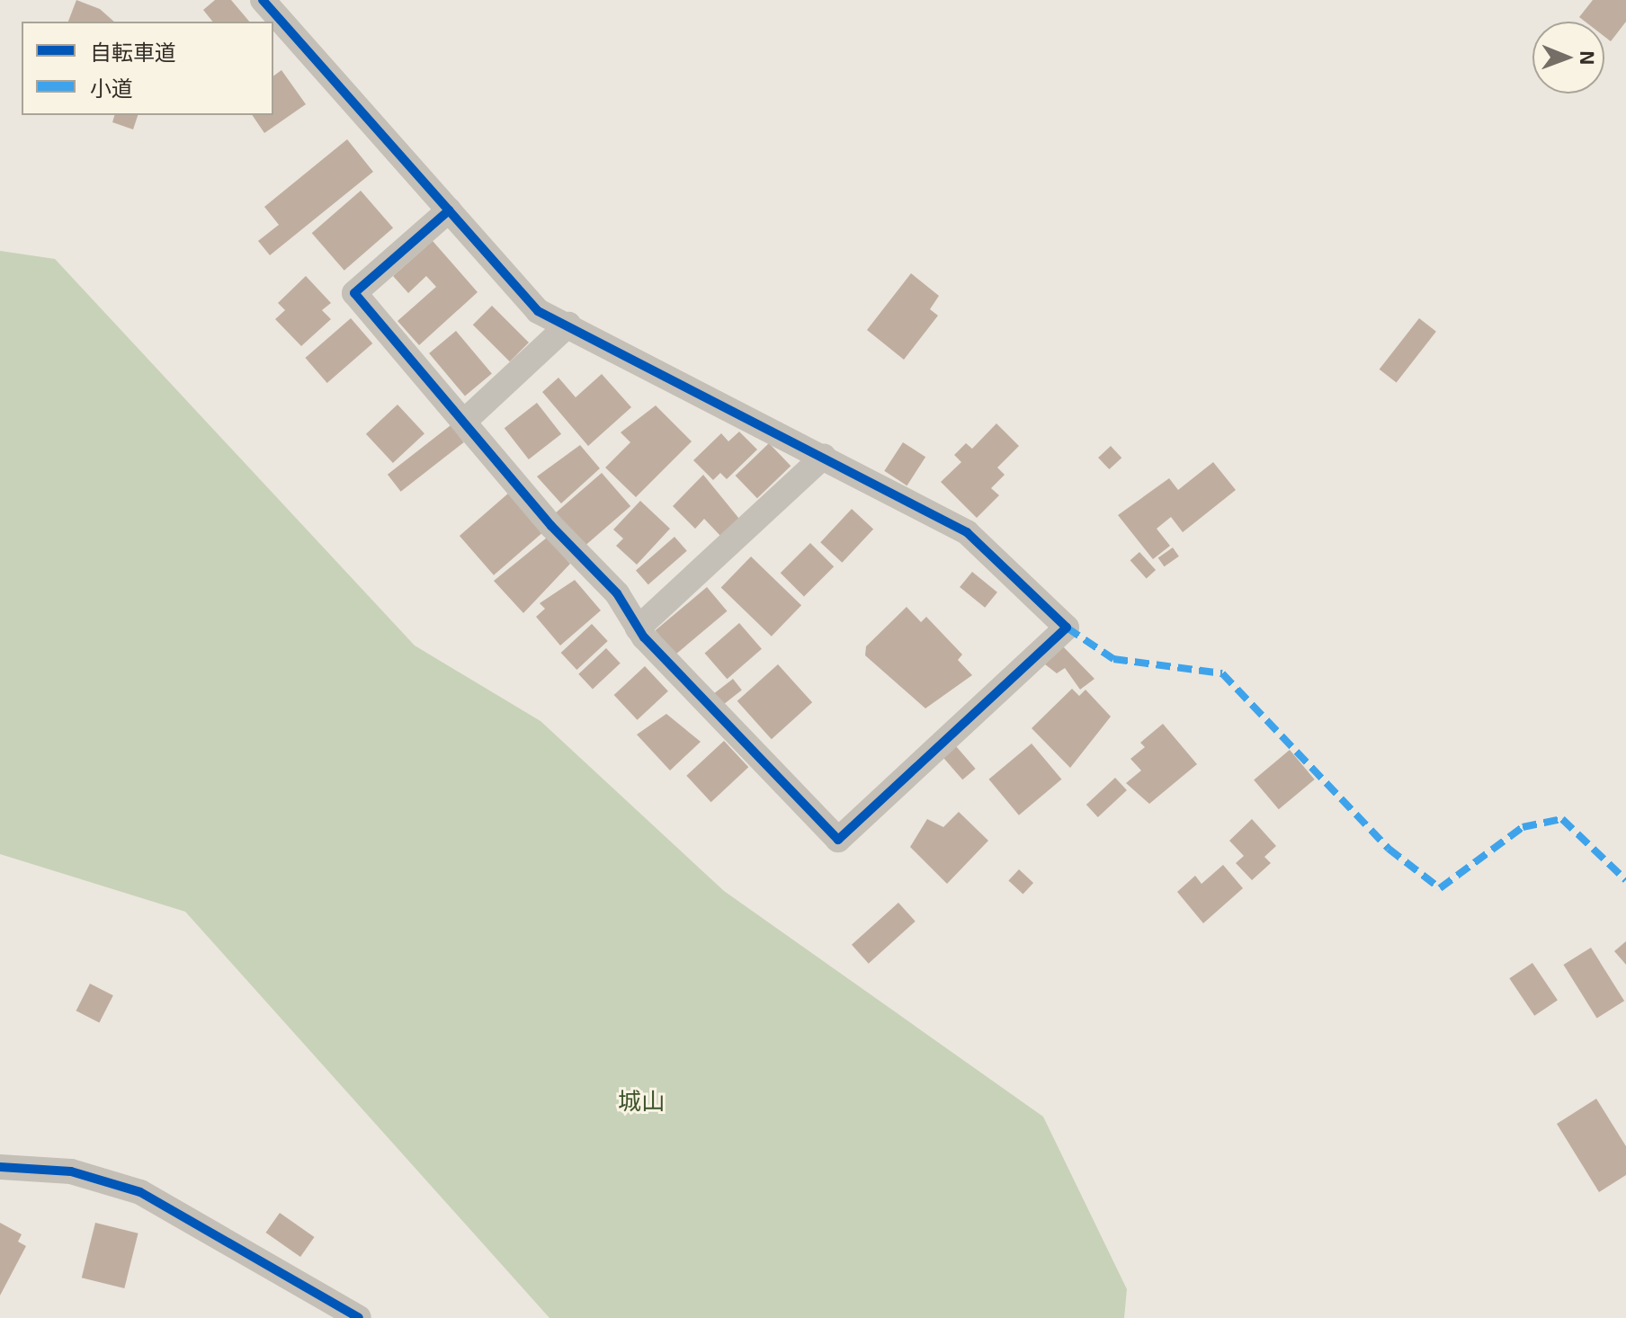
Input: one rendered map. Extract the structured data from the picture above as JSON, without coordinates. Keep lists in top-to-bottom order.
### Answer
{
  "parks": ["城山"],
  "legend": ["自転車道", "小道"],
  "north": "right"
}
